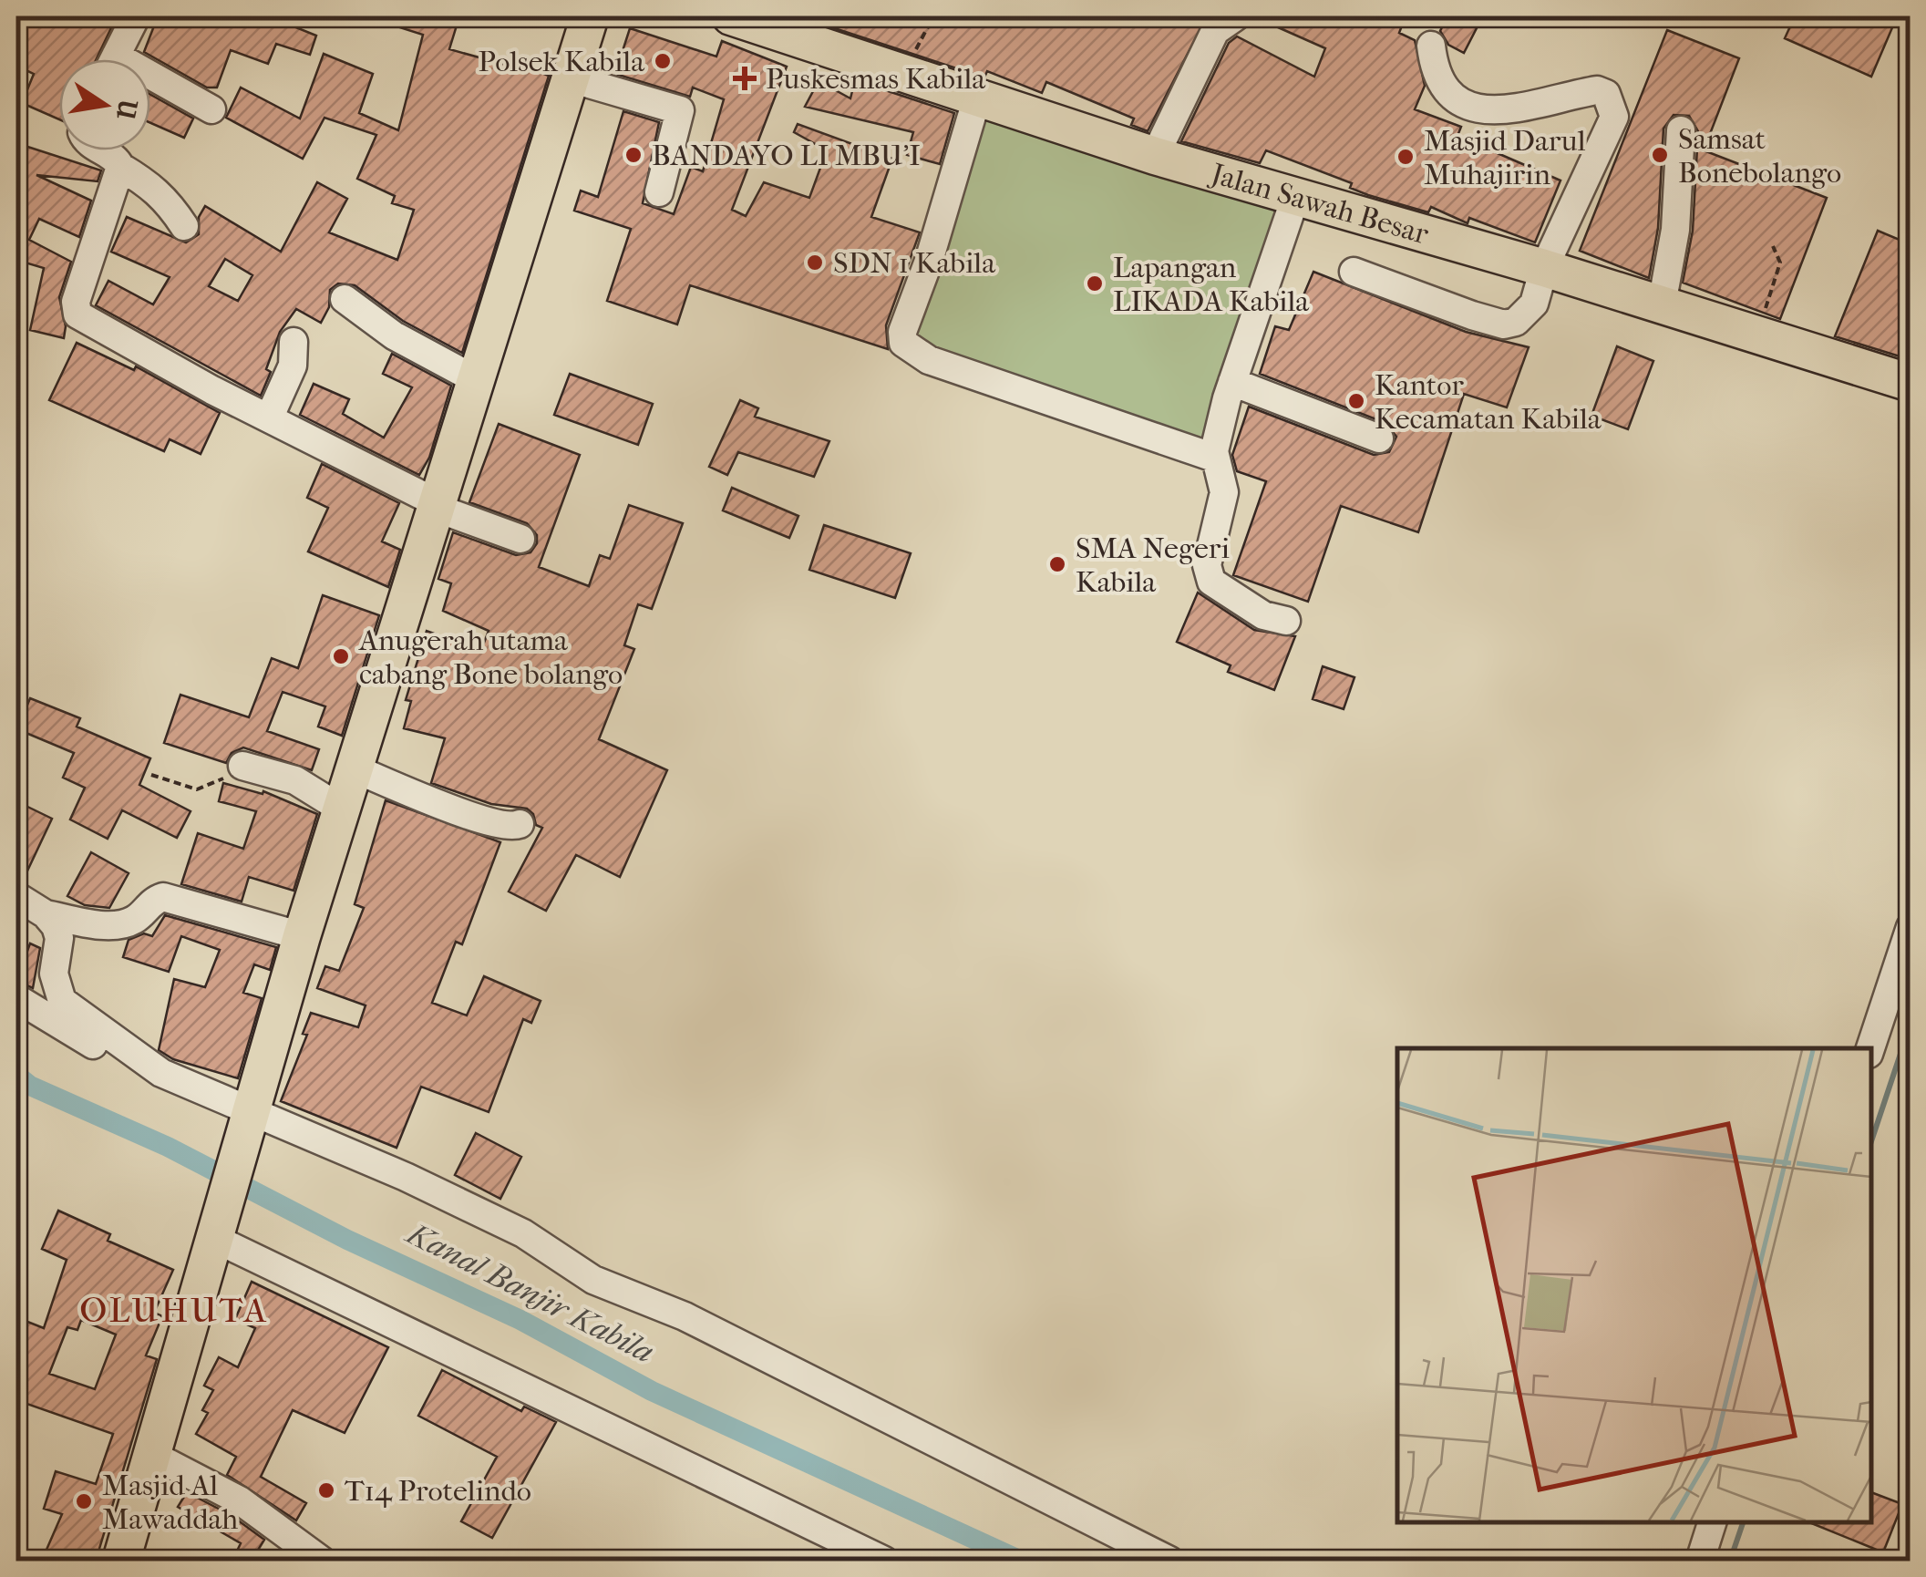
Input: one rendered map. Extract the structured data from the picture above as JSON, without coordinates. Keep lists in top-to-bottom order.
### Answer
{
  "streets": {
    "main road": ["Jalan Sawah Besar"]
  },
  "districts": ["OLUHUTA"],
  "water": ["Kanal Banjir Kabila"],
  "places": {
    "other": [
      "Polsek Kabila",
      "BANDAYO LI MBU'I",
      "Samsat Bonebolango",
      "Masjid Darul Muhajirin",
      "SDN 1 Kabila",
      "Lapangan LIKADA Kabila",
      "Kantor Kecamatan Kabila",
      "SMA Negeri Kabila",
      "Anugerah utama cabang Bone bolango",
      "T14 Protelindo",
      "Masjid Al Mawaddah"
    ],
    "health": ["Puskesmas Kabila"]
  },
  "north": "right"
}
